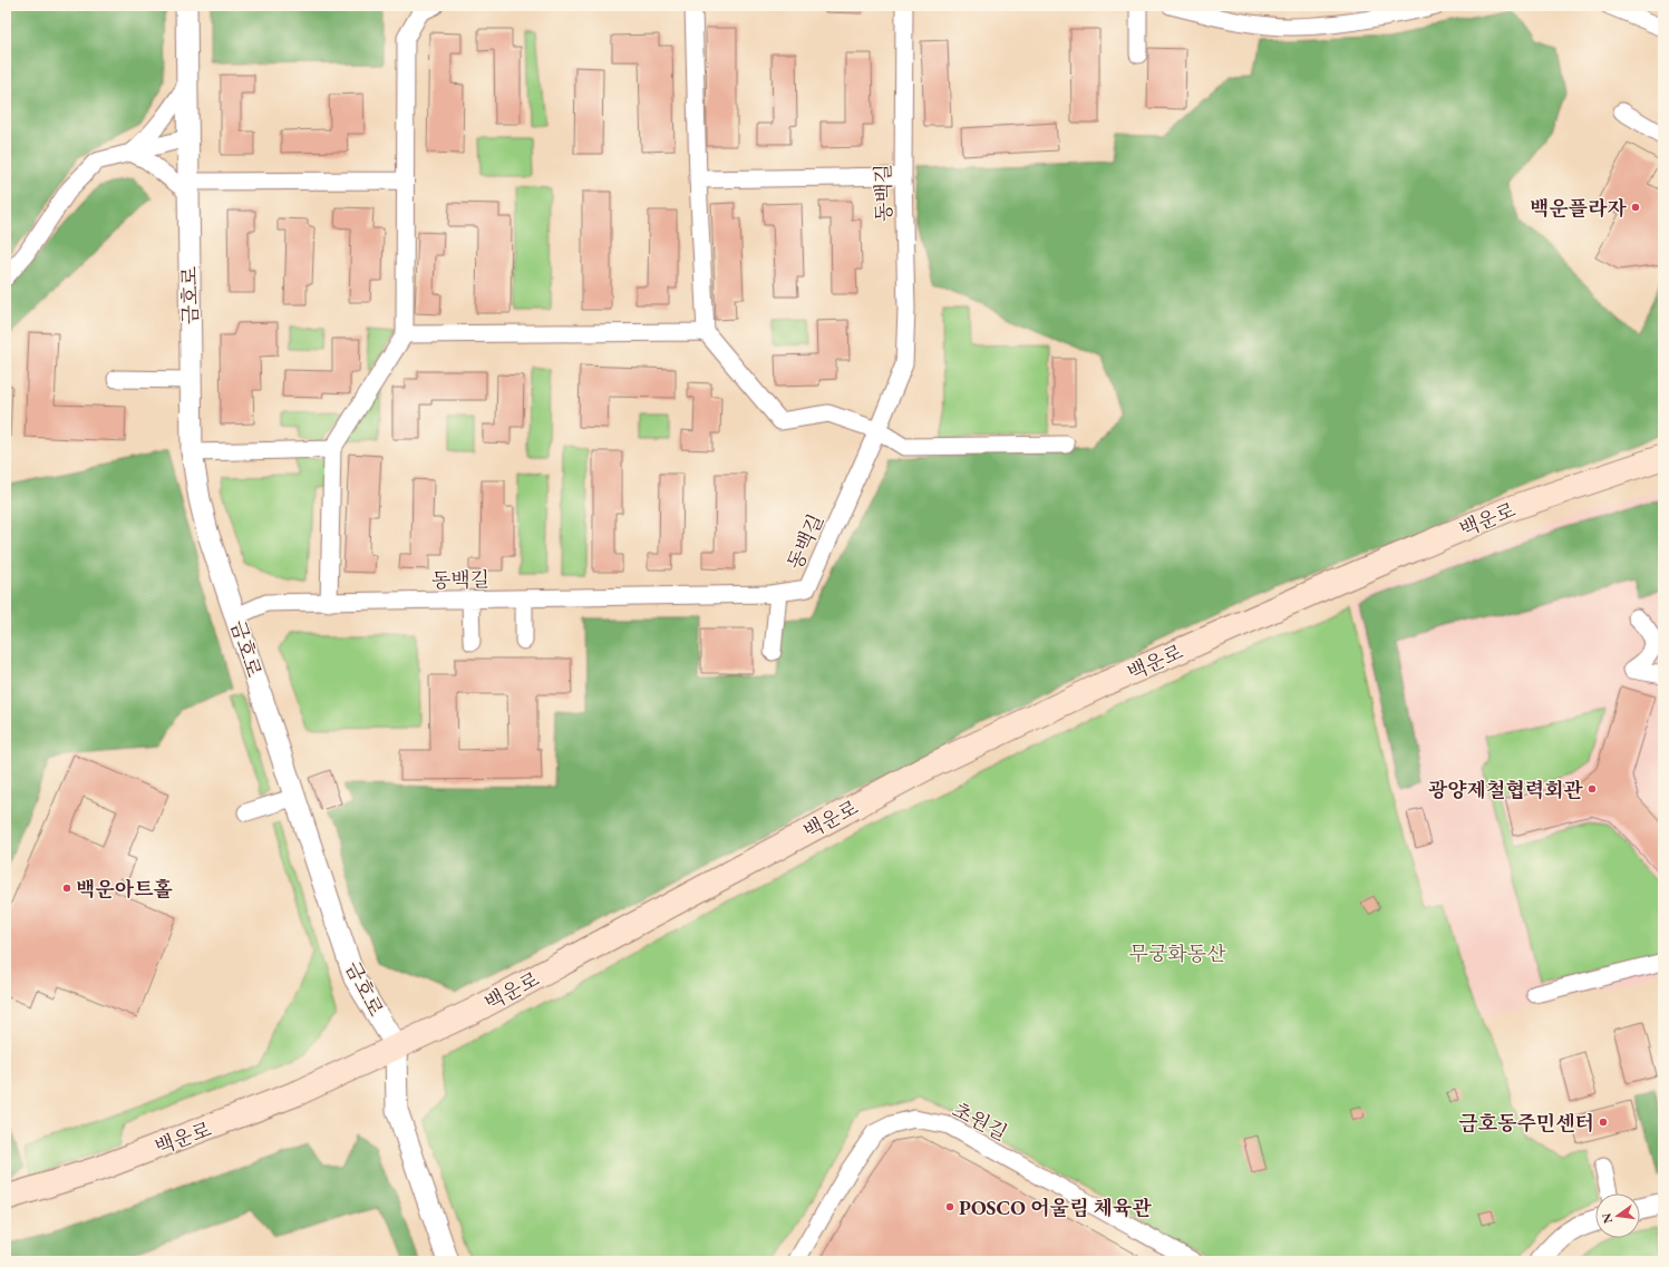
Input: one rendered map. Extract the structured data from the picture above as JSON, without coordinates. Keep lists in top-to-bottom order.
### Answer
{
  "streets": {
    "main road": ["백운로"],
    "street": ["동백길", "금호로", "초원길"]
  },
  "crossings": [
    ["동백길", "금호로"],
    ["금호로", "백운로"]
  ],
  "parks": ["무궁화동산"],
  "places": [
    "백운플라자",
    "광양제철협력회관",
    "백운아트홀",
    "금호동주민센터",
    "POSCO 어울림 체육관"
  ],
  "north": "left"
}
